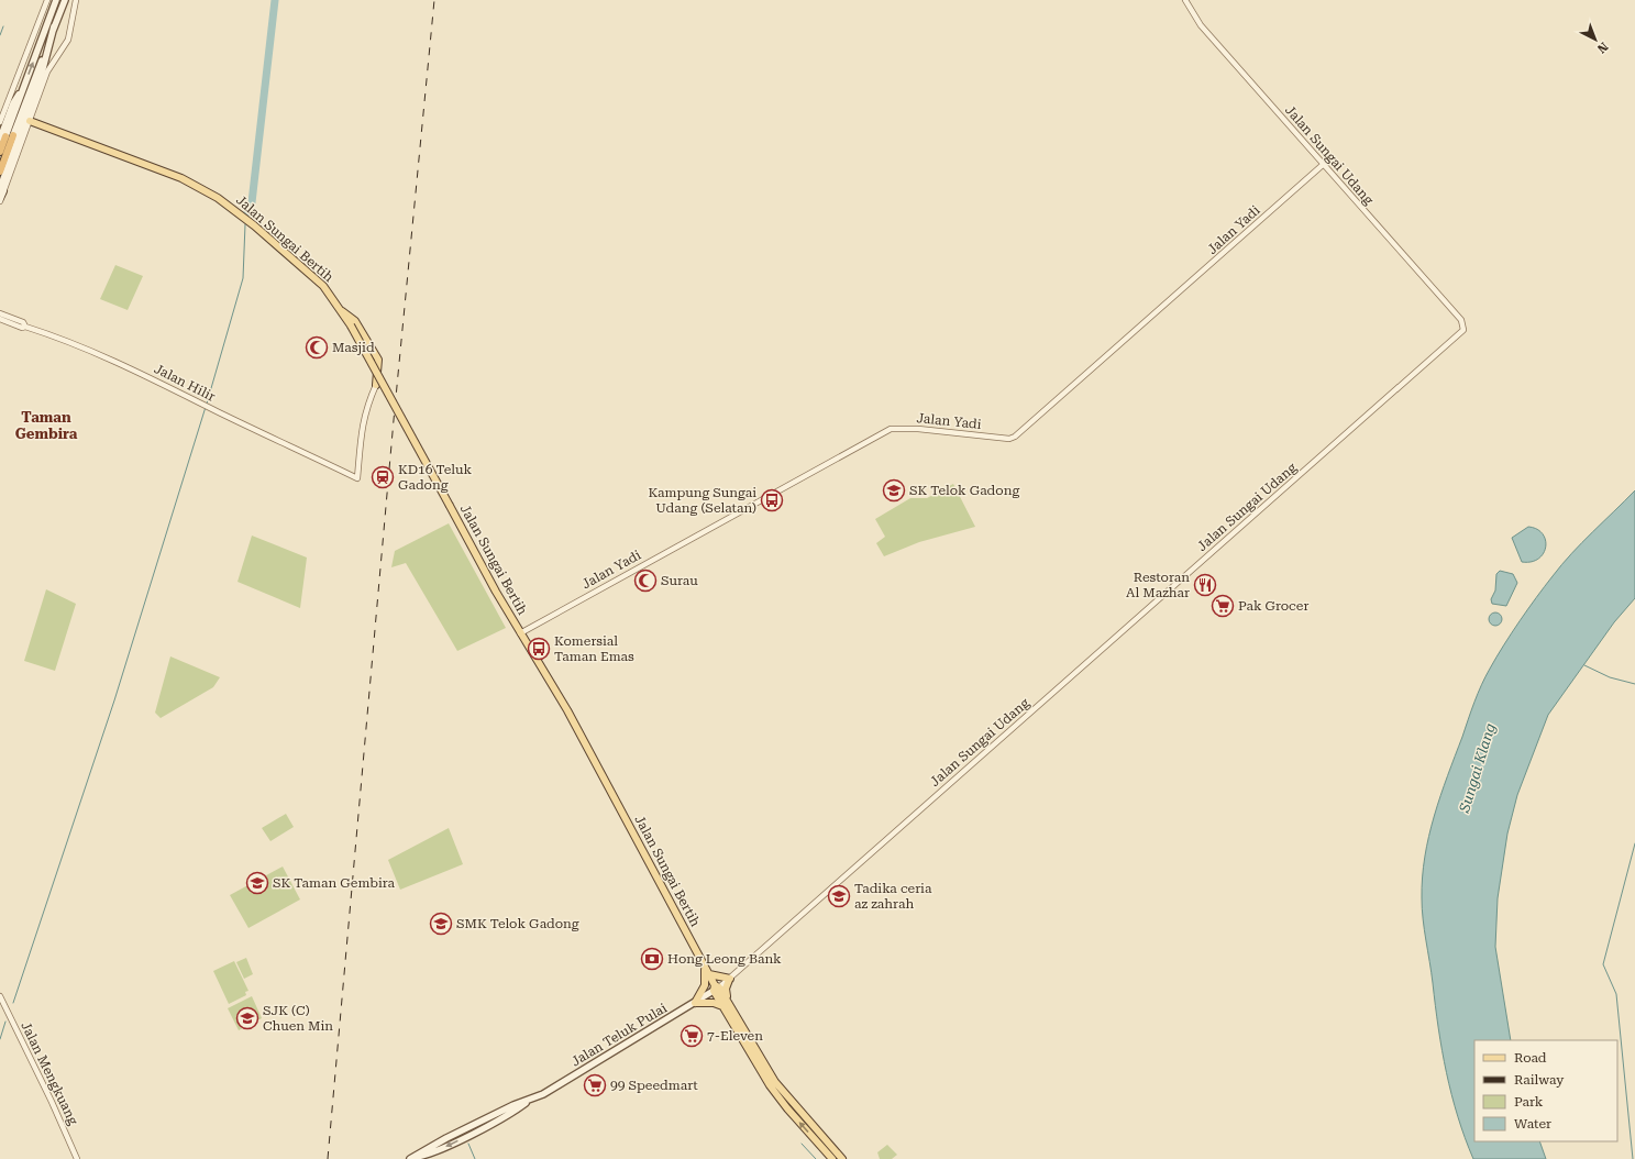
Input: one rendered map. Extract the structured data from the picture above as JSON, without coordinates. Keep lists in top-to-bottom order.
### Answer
{
  "streets": {
    "main road": ["Jalan Sungai Bertih", "Jalan Teluk Pulai"],
    "street": [
      "Jalan Sungai Udang",
      "Jalan Yadi",
      "Jalan Hilir",
      "Jalan Mengkuang"
    ]
  },
  "crossings": [
    ["Jalan Sungai Udang", "Jalan Yadi"],
    ["Jalan Sungai Udang", "Jalan Sungai Bertih"],
    ["Jalan Sungai Udang", "Jalan Teluk Pulai"],
    ["Jalan Yadi", "Jalan Sungai Bertih"],
    ["Jalan Sungai Bertih", "Jalan Teluk Pulai"]
  ],
  "districts": ["Taman Gembira"],
  "water": ["Sungai Klang"],
  "places": {
    "mosque": ["Masjid", "Surau"],
    "station": ["KD16 Teluk Gadong"],
    "school or university": [
      "SK Telok Gadong",
      "SK Taman Gembira",
      "Tadika ceria az zahrah",
      "SMK Telok Gadong",
      "SJK (C) Chuen Min"
    ],
    "bus stop": ["Kampung Sungai Udang (Selatan)", "Komersial Taman Emas"],
    "restaurant": ["Restoran Al Mazhar"],
    "supermarket": ["Pak Grocer", "7-Eleven", "99 Speedmart"],
    "bank": ["Hong Leong Bank"]
  },
  "legend": [
    "Road",
    "Railway",
    "Park",
    "Water"
  ],
  "north": "bottom right"
}
